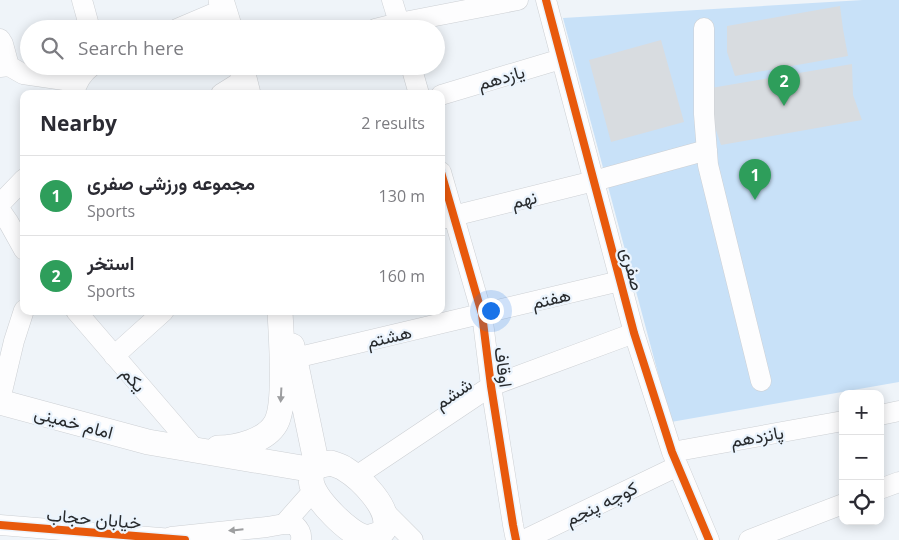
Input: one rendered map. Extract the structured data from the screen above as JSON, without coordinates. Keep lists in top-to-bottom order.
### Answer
{
  "streets": {
    "main road": ["امام خمینی"],
    "street": [
      "یازدهم",
      "نهم",
      "صفری",
      "هفتم",
      "هشتم",
      "اوقاف",
      "یکم",
      "ششم",
      "پانزدهم",
      "کوچه پنجم",
      "خیابان حجاب"
    ]
  },
  "crossings": [
    ["یازدهم", "صفری"],
    ["نهم", "صفری"],
    ["نهم", "اوقاف"],
    ["صفری", "هفتم"],
    ["صفری", "ششم"],
    ["صفری", "پانزدهم"],
    ["صفری", "کوچه پنجم"],
    ["هفتم", "هشتم"],
    ["هفتم", "اوقاف"],
    ["هشتم", "اوقاف"],
    ["اوقاف", "ششم"],
    ["پانزدهم", "کوچه پنجم"]
  ],
  "page": {
    "search": "Search here",
    "pins": ["2", "1"],
    "heading": ["Nearby", "2 results"],
    "list": [
      {
        "mark": "1",
        "name": "مجموعه ورزشی صفری",
        "note": "Sports",
        "value": "130 m"
      },
      {
        "mark": "2",
        "name": "استخر",
        "note": "Sports",
        "value": "160 m"
      }
    ],
    "map_buttons": ["+", "−"]
  }
}
